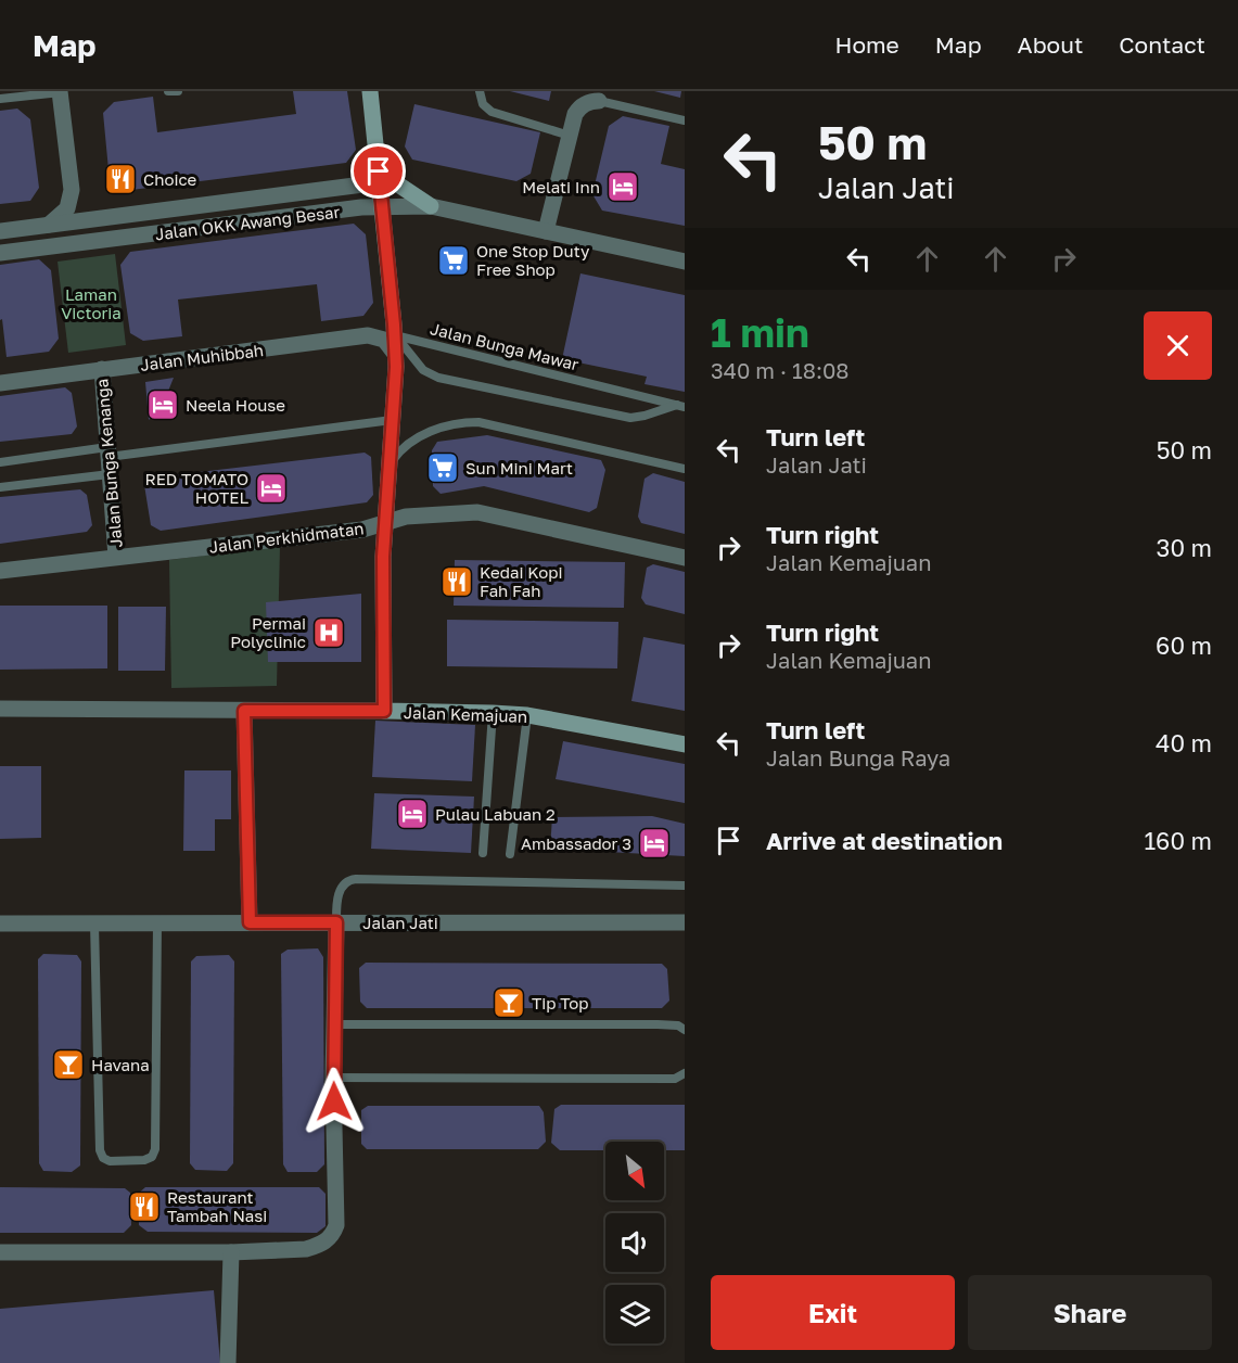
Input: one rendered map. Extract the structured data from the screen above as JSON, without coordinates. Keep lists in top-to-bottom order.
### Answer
{
  "streets": {
    "main road": ["Jalan Kemajuan"],
    "street": [
      "Jalan OKK Awang Besar",
      "Jalan Muhibbah",
      "Jalan Bunga Kenanga",
      "Jalan Perkhidmatan",
      "Jalan Jati"
    ],
    "lane": ["Jalan Bunga Mawar"]
  },
  "crossings": [
    ["Jalan Muhibbah", "Jalan Bunga Kenanga"],
    ["Jalan Bunga Kenanga", "Jalan Perkhidmatan"]
  ],
  "parks": ["Laman Victoria"],
  "places": {
    "restaurant": ["Choice", "Kedai Kopi Fah Fah", "Restaurant Tambah Nasi"],
    "hotel": [
      "Melati Inn",
      "Neela House",
      "RED TOMATO HOTEL",
      "Pulau Labuan 2",
      "Ambassador 3"
    ],
    "supermarket": ["One Stop Duty Free Shop", "Sun Mini Mart"],
    "hospital": ["Permai Polyclinic"],
    "bar": ["Tip Top", "Havana"]
  },
  "north": "bottom right",
  "page": {
    "header": "Map",
    "nav": [
      "Home",
      "Map",
      "About",
      "Contact"
    ],
    "turn": ["50 m", "Jalan Jati"],
    "heading": ["1 min", "340 m · 18:08"],
    "list": [
      {
        "name": "Turn left",
        "note": "Jalan Jati",
        "value": "50 m"
      },
      {
        "name": "Turn right",
        "note": "Jalan Kemajuan",
        "value": "30 m"
      },
      {
        "name": "Turn right",
        "note": "Jalan Kemajuan",
        "value": "60 m"
      },
      {
        "name": "Turn left",
        "note": "Jalan Bunga Raya",
        "value": "40 m"
      },
      {
        "name": "Arrive at destination",
        "value": "160 m"
      }
    ],
    "buttons": ["Exit", "Share"]
  }
}
